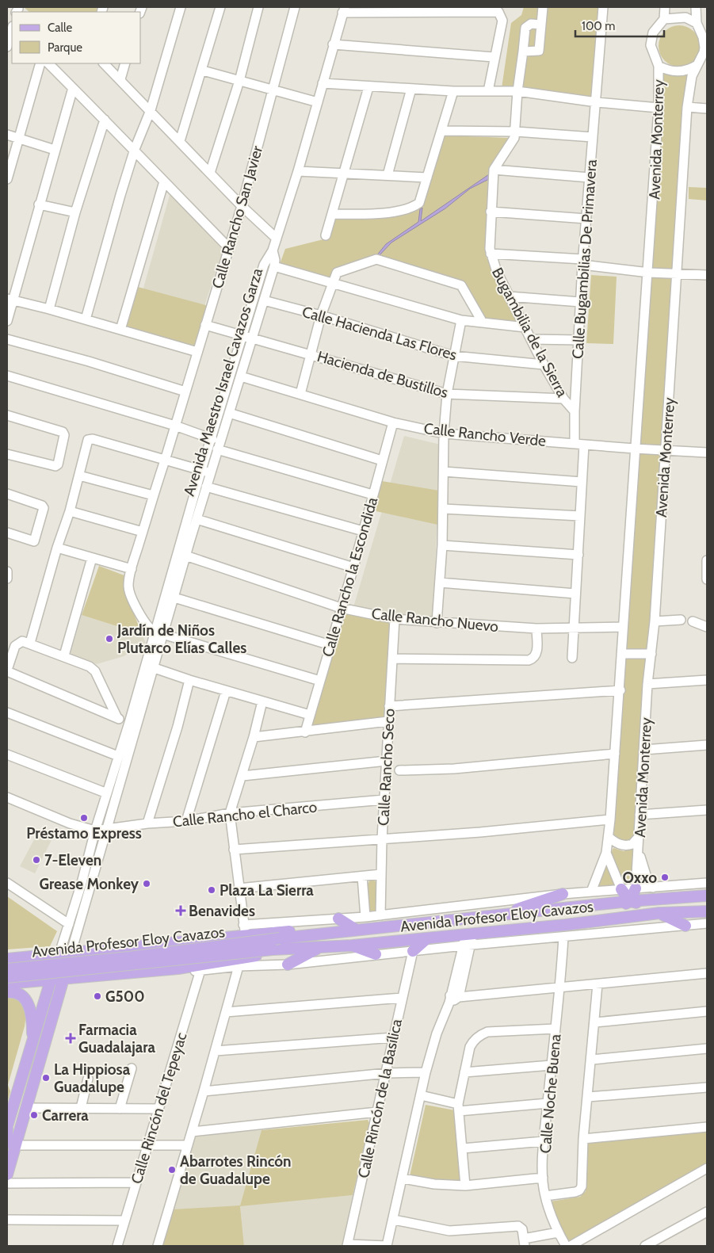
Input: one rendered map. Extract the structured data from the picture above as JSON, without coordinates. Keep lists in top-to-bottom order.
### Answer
{
  "streets": {
    "main road": ["Avenida Maestro Israel Cavazos Garza", "Avenida Profesor Eloy Cavazos"],
    "street": [
      "Avenida Monterrey",
      "Calle Rancho San Javier",
      "Calle Bugambilias De Primavera",
      "Bugambilia de la Sierra",
      "Calle Hacienda Las Flores",
      "Hacienda de Bustillos",
      "Calle Rancho Verde",
      "Calle Rancho la Escondida",
      "Calle Rancho Nuevo",
      "Calle Rancho Seco",
      "Calle Rancho el Charco",
      "Calle Noche Buena",
      "Calle Rincón de la Basílica",
      "Calle Rincón del Tepeyac"
    ]
  },
  "crossings": [
    ["Avenida Monterrey", "Calle Rancho Verde"],
    ["Avenida Monterrey", "Calle Rancho Nuevo"],
    ["Calle Rancho San Javier", "Hacienda de Bustillos"],
    ["Calle Rancho San Javier", "Avenida Maestro Israel Cavazos Garza"],
    ["Calle Bugambilias De Primavera", "Bugambilia de la Sierra"],
    ["Calle Bugambilias De Primavera", "Calle Rancho Verde"],
    ["Calle Bugambilias De Primavera", "Calle Rancho Nuevo"],
    ["Bugambilia de la Sierra", "Calle Hacienda Las Flores"],
    ["Bugambilia de la Sierra", "Hacienda de Bustillos"],
    ["Calle Hacienda Las Flores", "Avenida Maestro Israel Cavazos Garza"],
    ["Hacienda de Bustillos", "Avenida Maestro Israel Cavazos Garza"],
    ["Avenida Maestro Israel Cavazos Garza", "Calle Rancho Verde"],
    ["Avenida Maestro Israel Cavazos Garza", "Calle Rancho Nuevo"],
    ["Avenida Maestro Israel Cavazos Garza", "Calle Rancho el Charco"],
    ["Avenida Maestro Israel Cavazos Garza", "Avenida Profesor Eloy Cavazos"],
    ["Calle Rancho Verde", "Calle Rancho la Escondida"],
    ["Calle Rancho la Escondida", "Calle Rancho Nuevo"],
    ["Calle Rancho Nuevo", "Calle Rancho Seco"],
    ["Calle Rancho Seco", "Calle Rancho el Charco"]
  ],
  "places": {
    "other": [
      "Jardín de Niños Plutarco Elías Calles",
      "Préstamo Express",
      "7-Eleven",
      "Oxxo",
      "Grease Monkey",
      "Plaza La Sierra",
      "G500",
      "La Hippiosa Guadalupe",
      "Carrera",
      "Abarrotes Rincón de Guadalupe"
    ],
    "health": ["Benavides", "Farmacia Guadalajara"]
  },
  "legend": ["Calle", "Parque"],
  "scale_bar": "100 m"
}
